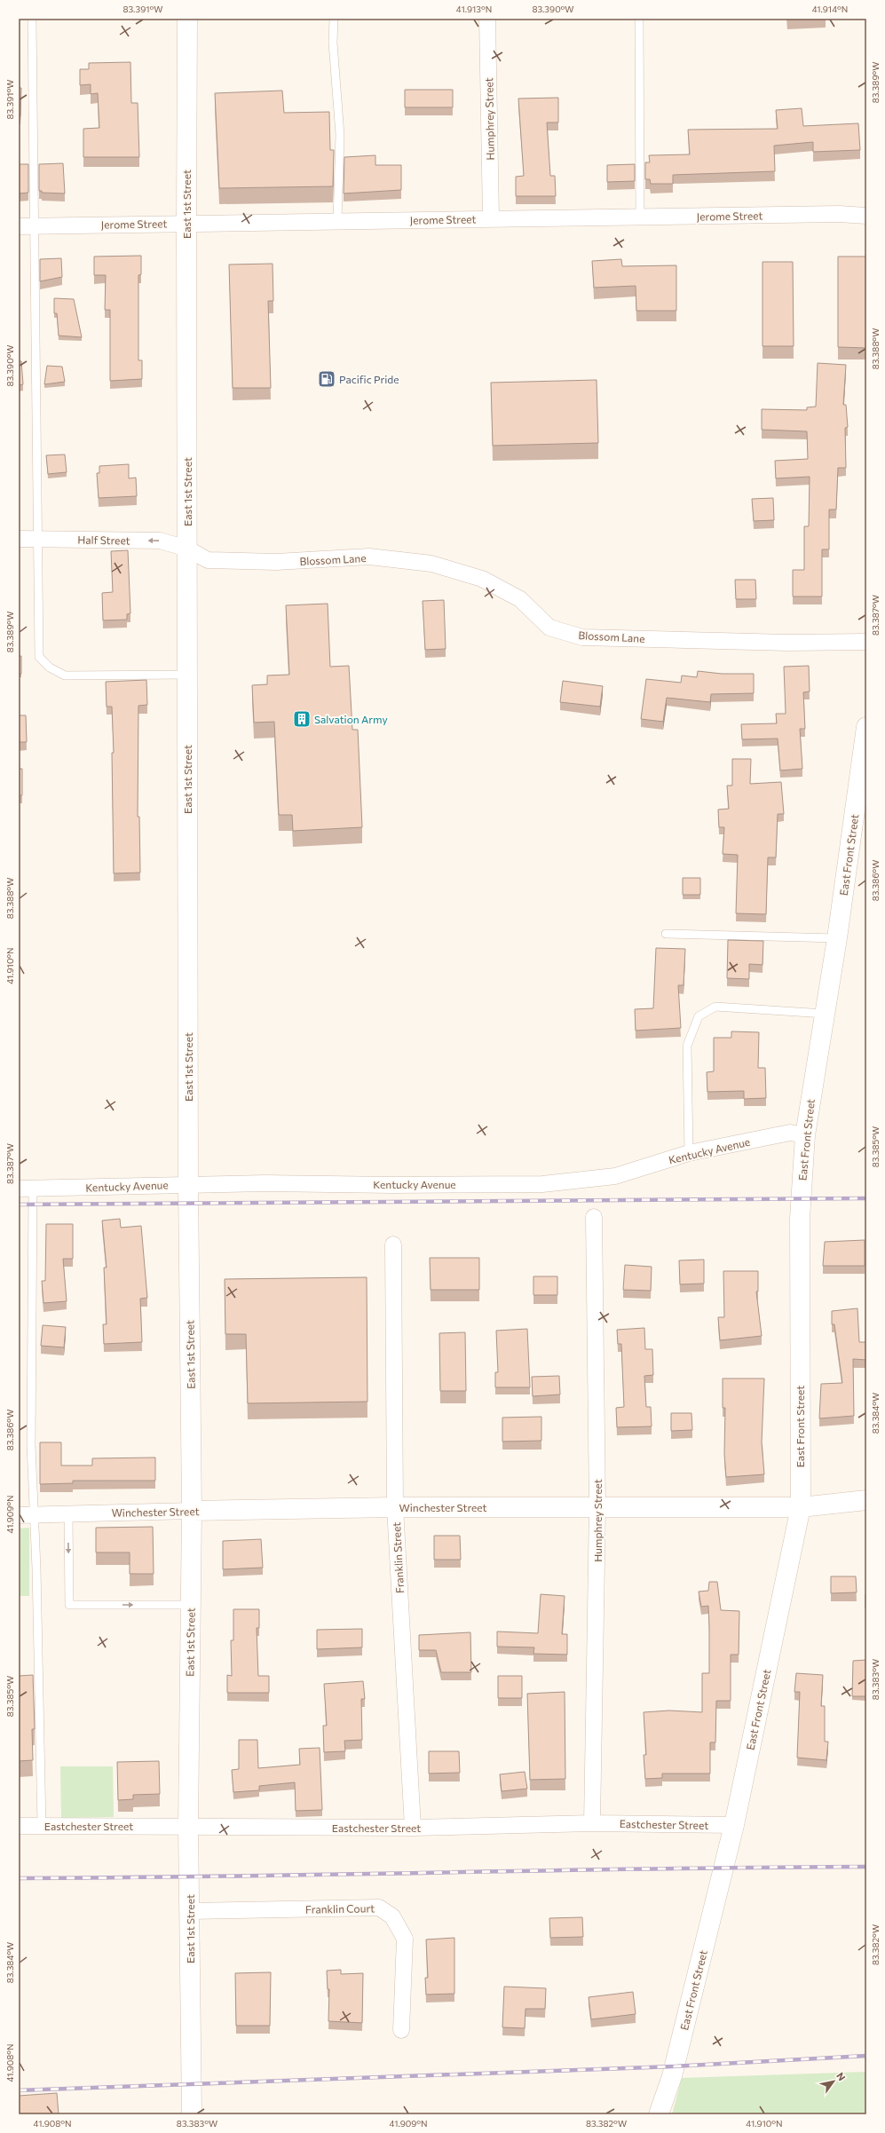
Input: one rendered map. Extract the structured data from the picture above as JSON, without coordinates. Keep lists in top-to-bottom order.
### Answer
{
  "streets": {
    "street": [
      "Humphrey Street",
      "East 1st Street",
      "Jerome Street",
      "Half Street",
      "Blossom Lane",
      "East Front Street",
      "Kentucky Avenue",
      "Winchester Street",
      "Franklin Street",
      "Eastchester Street",
      "Franklin Court"
    ]
  },
  "crossings": [
    ["Humphrey Street", "Jerome Street"],
    ["Humphrey Street", "Winchester Street"],
    ["Humphrey Street", "Eastchester Street"],
    ["East 1st Street", "Jerome Street"],
    ["East 1st Street", "Half Street"],
    ["East 1st Street", "Blossom Lane"],
    ["East 1st Street", "Kentucky Avenue"],
    ["East 1st Street", "Winchester Street"],
    ["East 1st Street", "Eastchester Street"],
    ["East 1st Street", "Franklin Court"],
    ["Half Street", "Blossom Lane"],
    ["East Front Street", "Kentucky Avenue"],
    ["East Front Street", "Winchester Street"],
    ["East Front Street", "Eastchester Street"],
    ["Winchester Street", "Franklin Street"],
    ["Franklin Street", "Eastchester Street"]
  ],
  "one_way": ["Half Street"],
  "places": {
    "fuel station": ["Pacific Pride"],
    "building": ["Salvation Army"]
  },
  "north": "top right",
  "coordinates": [
    "83.391°W",
    "41.913°N",
    "83.390°W",
    "41.914°N",
    "83.389°W",
    "83.388°W",
    "83.387°W",
    "83.386°W",
    "41.910°N",
    "83.385°W",
    "83.384°W",
    "41.909°N",
    "83.383°W",
    "83.382°W",
    "41.908°N"
  ]
}
